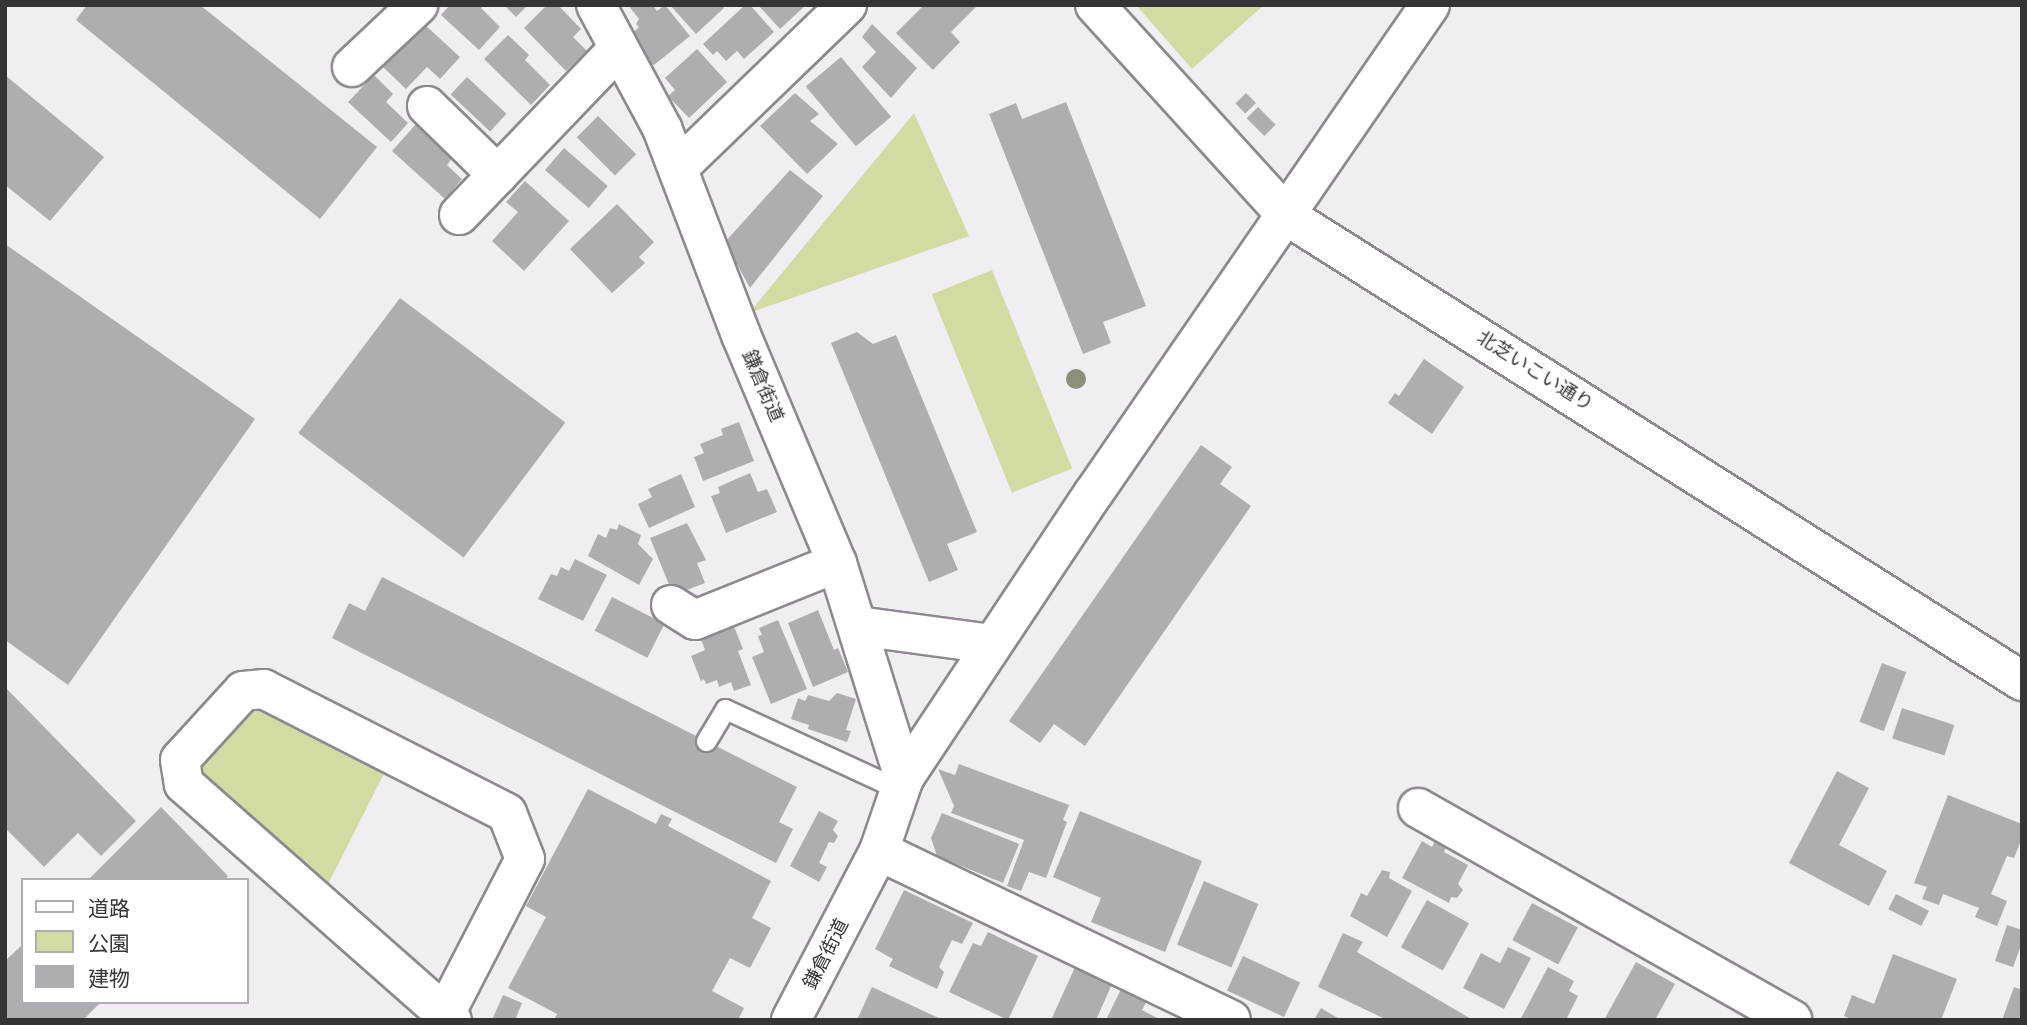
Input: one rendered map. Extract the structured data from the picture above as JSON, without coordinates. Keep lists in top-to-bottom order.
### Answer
{
  "streets": {
    "street": ["北芝いこい通り", "鎌倉街道"]
  },
  "crossings": [
    ["北芝いこい通り", "鎌倉街道"]
  ],
  "legend": ["道路", "公園", "建物"]
}
